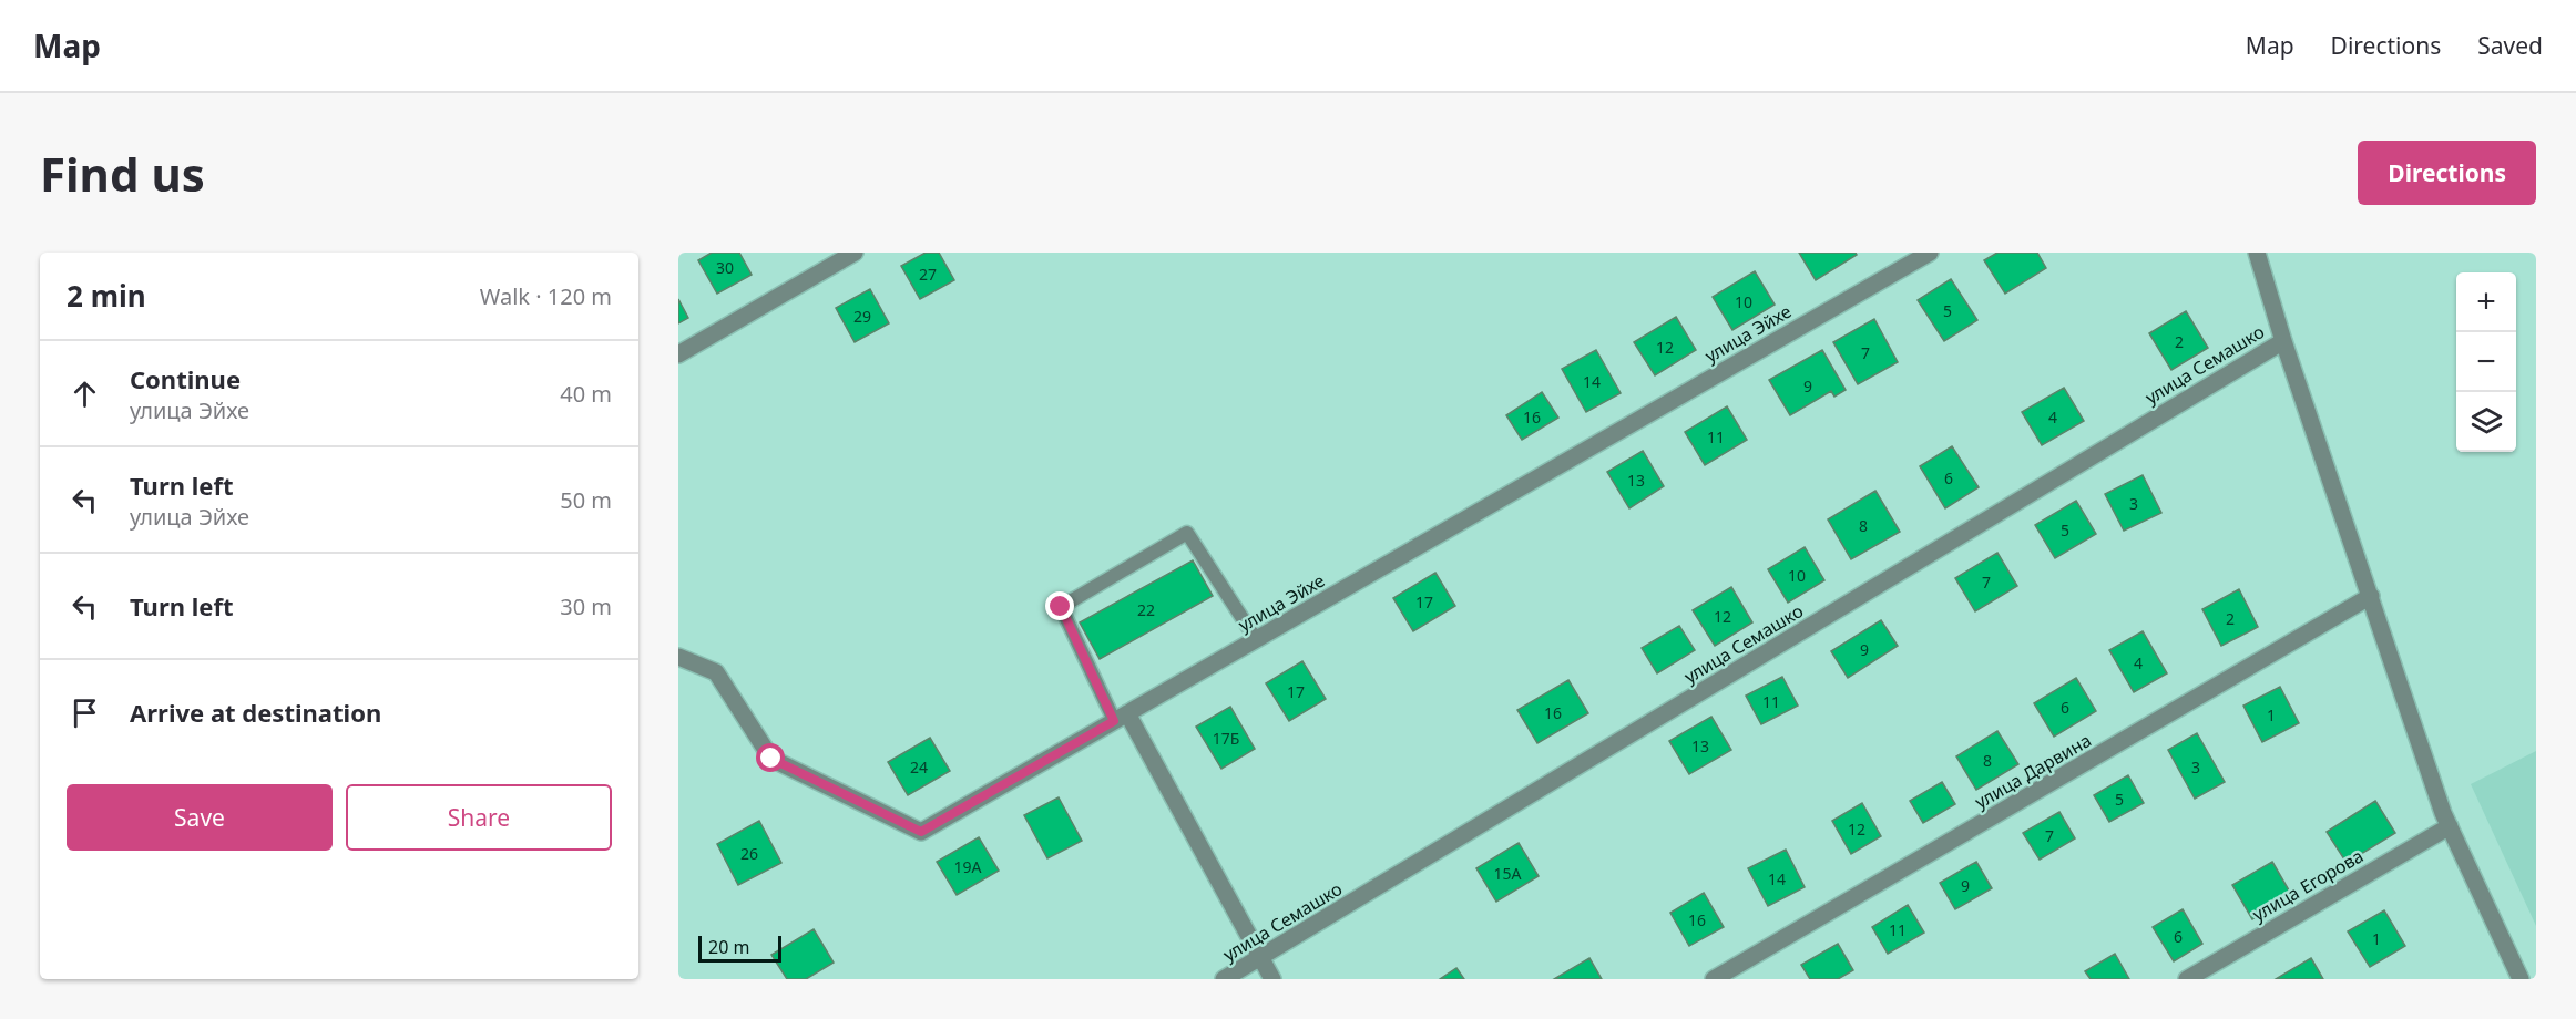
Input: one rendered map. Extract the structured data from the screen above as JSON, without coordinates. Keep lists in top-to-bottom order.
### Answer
{
  "streets": {
    "street": [
      "улица Эйхе",
      "улица Семашко",
      "улица Дарвина",
      "улица Егорова"
    ]
  },
  "house_numbers": [
    "30",
    "27",
    "10",
    "5",
    "29",
    "2",
    "12",
    "7",
    "14",
    "9",
    "16",
    "4",
    "11",
    "6",
    "13",
    "3",
    "8",
    "5",
    "10",
    "7",
    "17",
    "22",
    "12",
    "2",
    "9",
    "4",
    "17",
    "11",
    "6",
    "16",
    "1",
    "17Б",
    "13",
    "8",
    "24",
    "3",
    "5",
    "12",
    "7",
    "26",
    "19А",
    "15А",
    "14",
    "9",
    "16",
    "11",
    "6",
    "1"
  ],
  "scale_bar": "20 m",
  "page": {
    "header": "Map",
    "nav": ["Map", "Directions", "Saved"],
    "buttons": [
      "Directions",
      ["Save", "Share"]
    ],
    "title": "Find us",
    "heading": ["2 min", "Walk · 120 m"],
    "map_buttons": ["+", "−"],
    "list": [
      ["Continue", "улица Эйхе", "40 m"],
      ["Turn left", "улица Эйхе", "50 m"],
      ["Turn left", "30 m"],
      "Arrive at destination"
    ],
    "scale": "20 m"
  }
}
